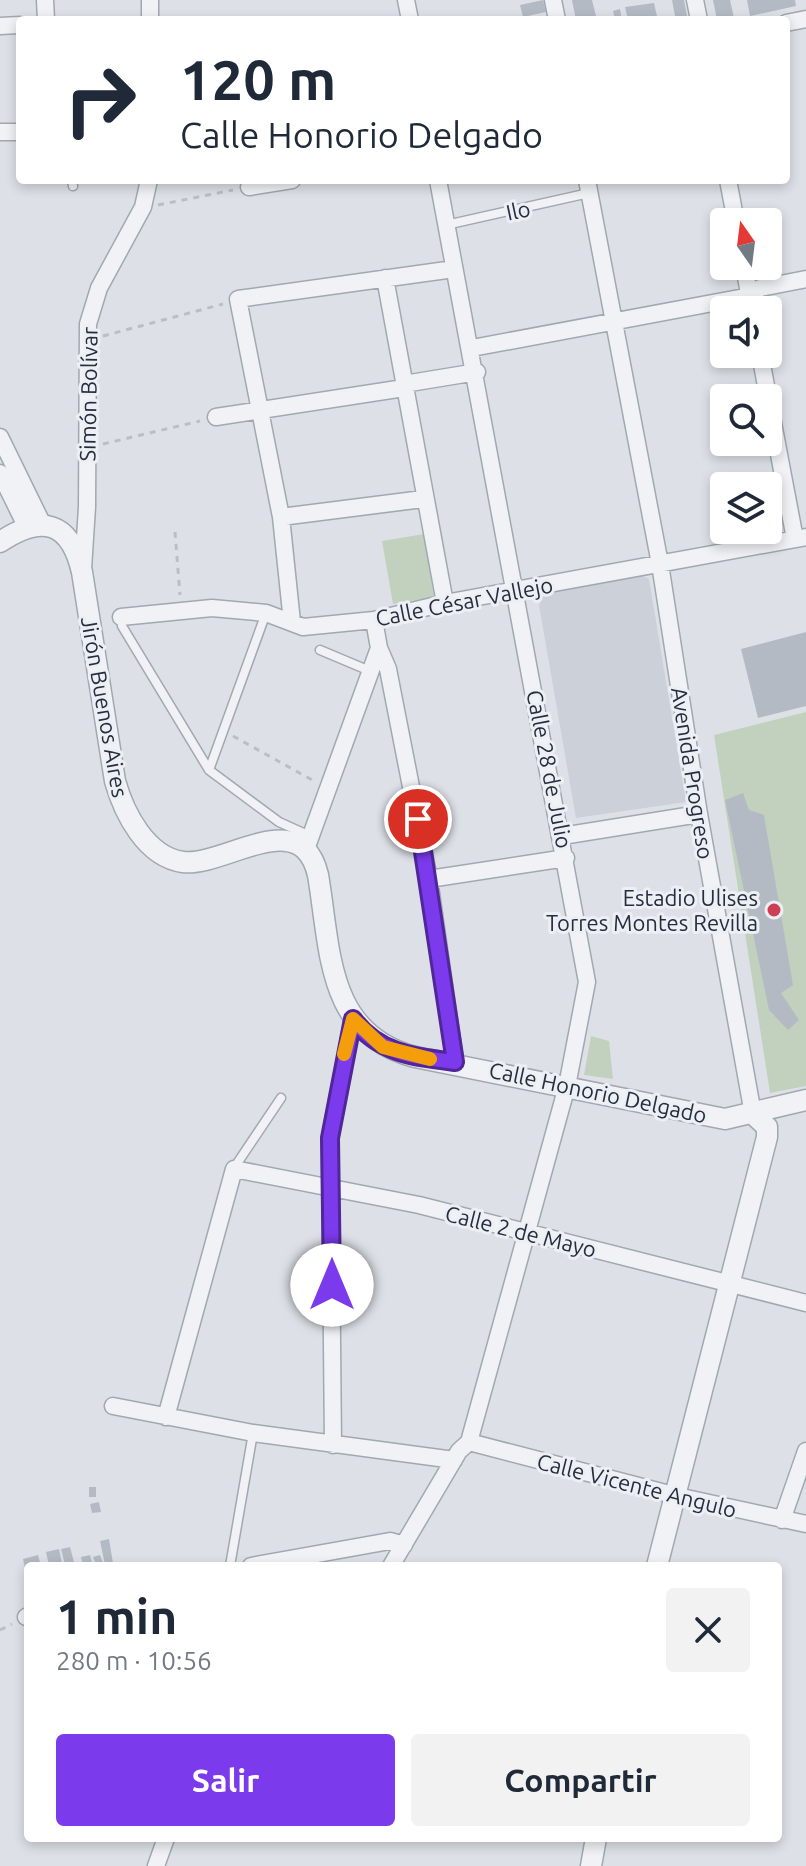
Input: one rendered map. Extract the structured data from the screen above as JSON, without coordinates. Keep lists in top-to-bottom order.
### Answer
{
  "streets": {
    "street": [
      "Simón Bolívar",
      "Calle César Vallejo",
      "Jirón Buenos Aires",
      "Calle 28 de Julio",
      "Avenida Progreso",
      "Calle Honorio Delgado",
      "Calle 2 de Mayo",
      "Calle Vicente Angulo"
    ],
    "lane": ["Ilo"]
  },
  "crossings": [
    ["Ilo", "Calle 28 de Julio"],
    ["Ilo", "Avenida Progreso"],
    ["Simón Bolívar", "Jirón Buenos Aires"],
    ["Calle César Vallejo", "Calle 28 de Julio"],
    ["Calle César Vallejo", "Avenida Progreso"],
    ["Calle 28 de Julio", "Calle Honorio Delgado"],
    ["Calle 28 de Julio", "Calle 2 de Mayo"],
    ["Calle 28 de Julio", "Calle Vicente Angulo"],
    ["Avenida Progreso", "Calle Honorio Delgado"],
    ["Avenida Progreso", "Calle 2 de Mayo"],
    ["Avenida Progreso", "Calle Vicente Angulo"]
  ],
  "places": ["Estadio Ulises Torres Montes Revilla"],
  "north": "top",
  "page": {
    "turn": ["120 m", "Calle Honorio Delgado"],
    "heading": ["1 min", "280 m · 10:56"],
    "buttons": ["Salir", "Compartir"]
  }
}
